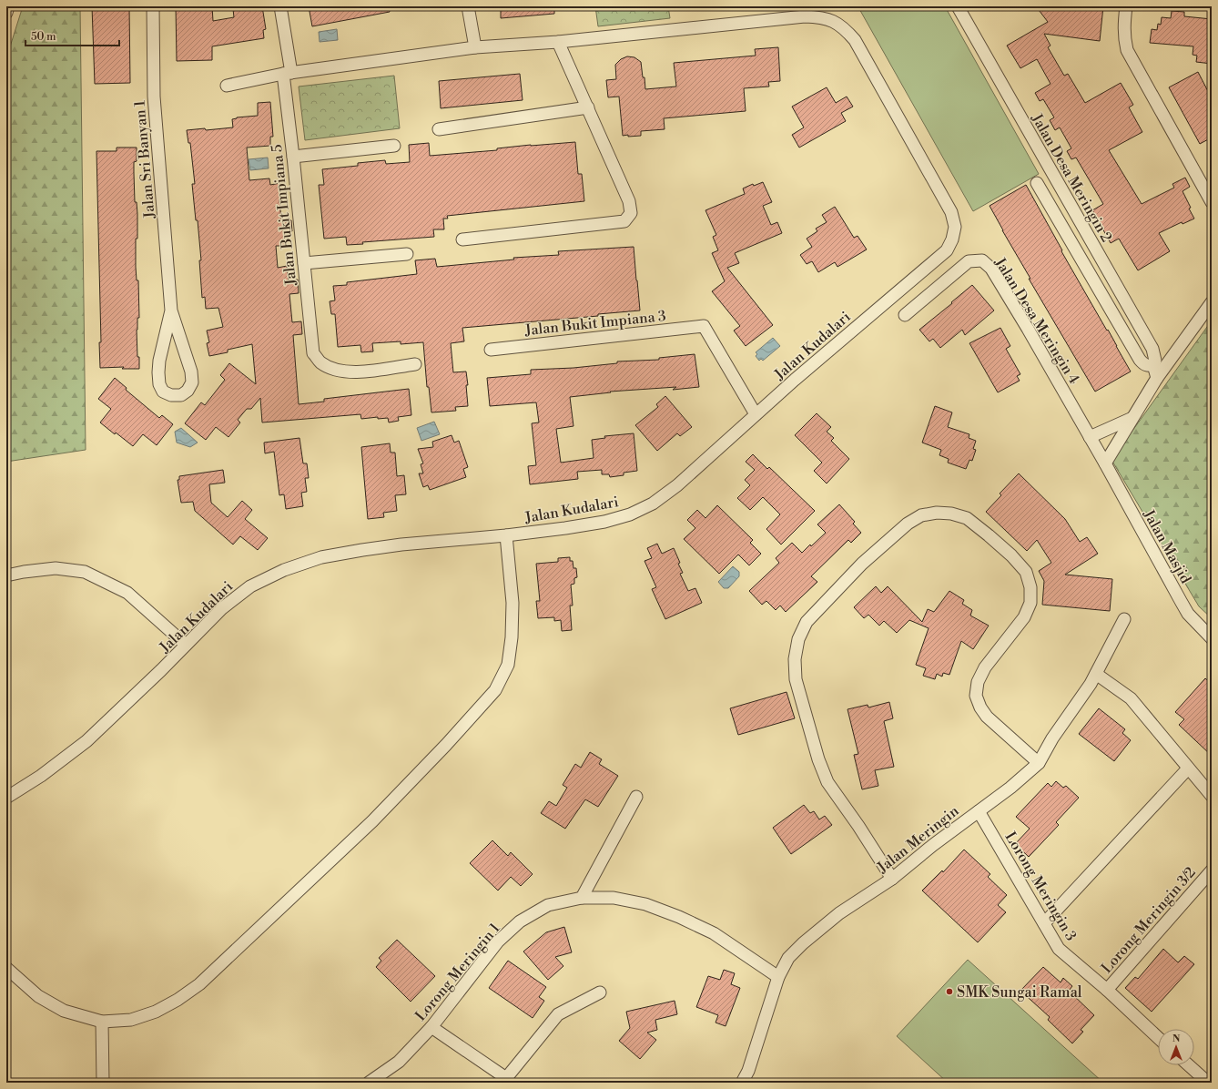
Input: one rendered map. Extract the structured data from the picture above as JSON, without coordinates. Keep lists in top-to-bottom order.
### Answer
{
  "streets": {
    "street": [
      "Jalan Sri Banyan 1",
      "Jalan Desa Meringin 2",
      "Jalan Bukit Impiana 5",
      "Jalan Desa Meringin 4",
      "Jalan Bukit Impiana 3",
      "Jalan Kudalari",
      "Jalan Masjid",
      "Jalan Meringin",
      "Lorong Meringin 3",
      "Lorong Meringin 3/2",
      "Lorong Meringin 1"
    ]
  },
  "crossings": [
    ["Jalan Bukit Impiana 5", "Jalan Kudalari"],
    ["Jalan Desa Meringin 4", "Jalan Masjid"],
    ["Jalan Bukit Impiana 3", "Jalan Kudalari"],
    ["Jalan Meringin", "Lorong Meringin 3"],
    ["Jalan Meringin", "Lorong Meringin 1"],
    ["Lorong Meringin 3", "Lorong Meringin 3/2"]
  ],
  "places": ["SMK Sungai Ramal"],
  "scale_bar": "50 m",
  "north": "top"
}
